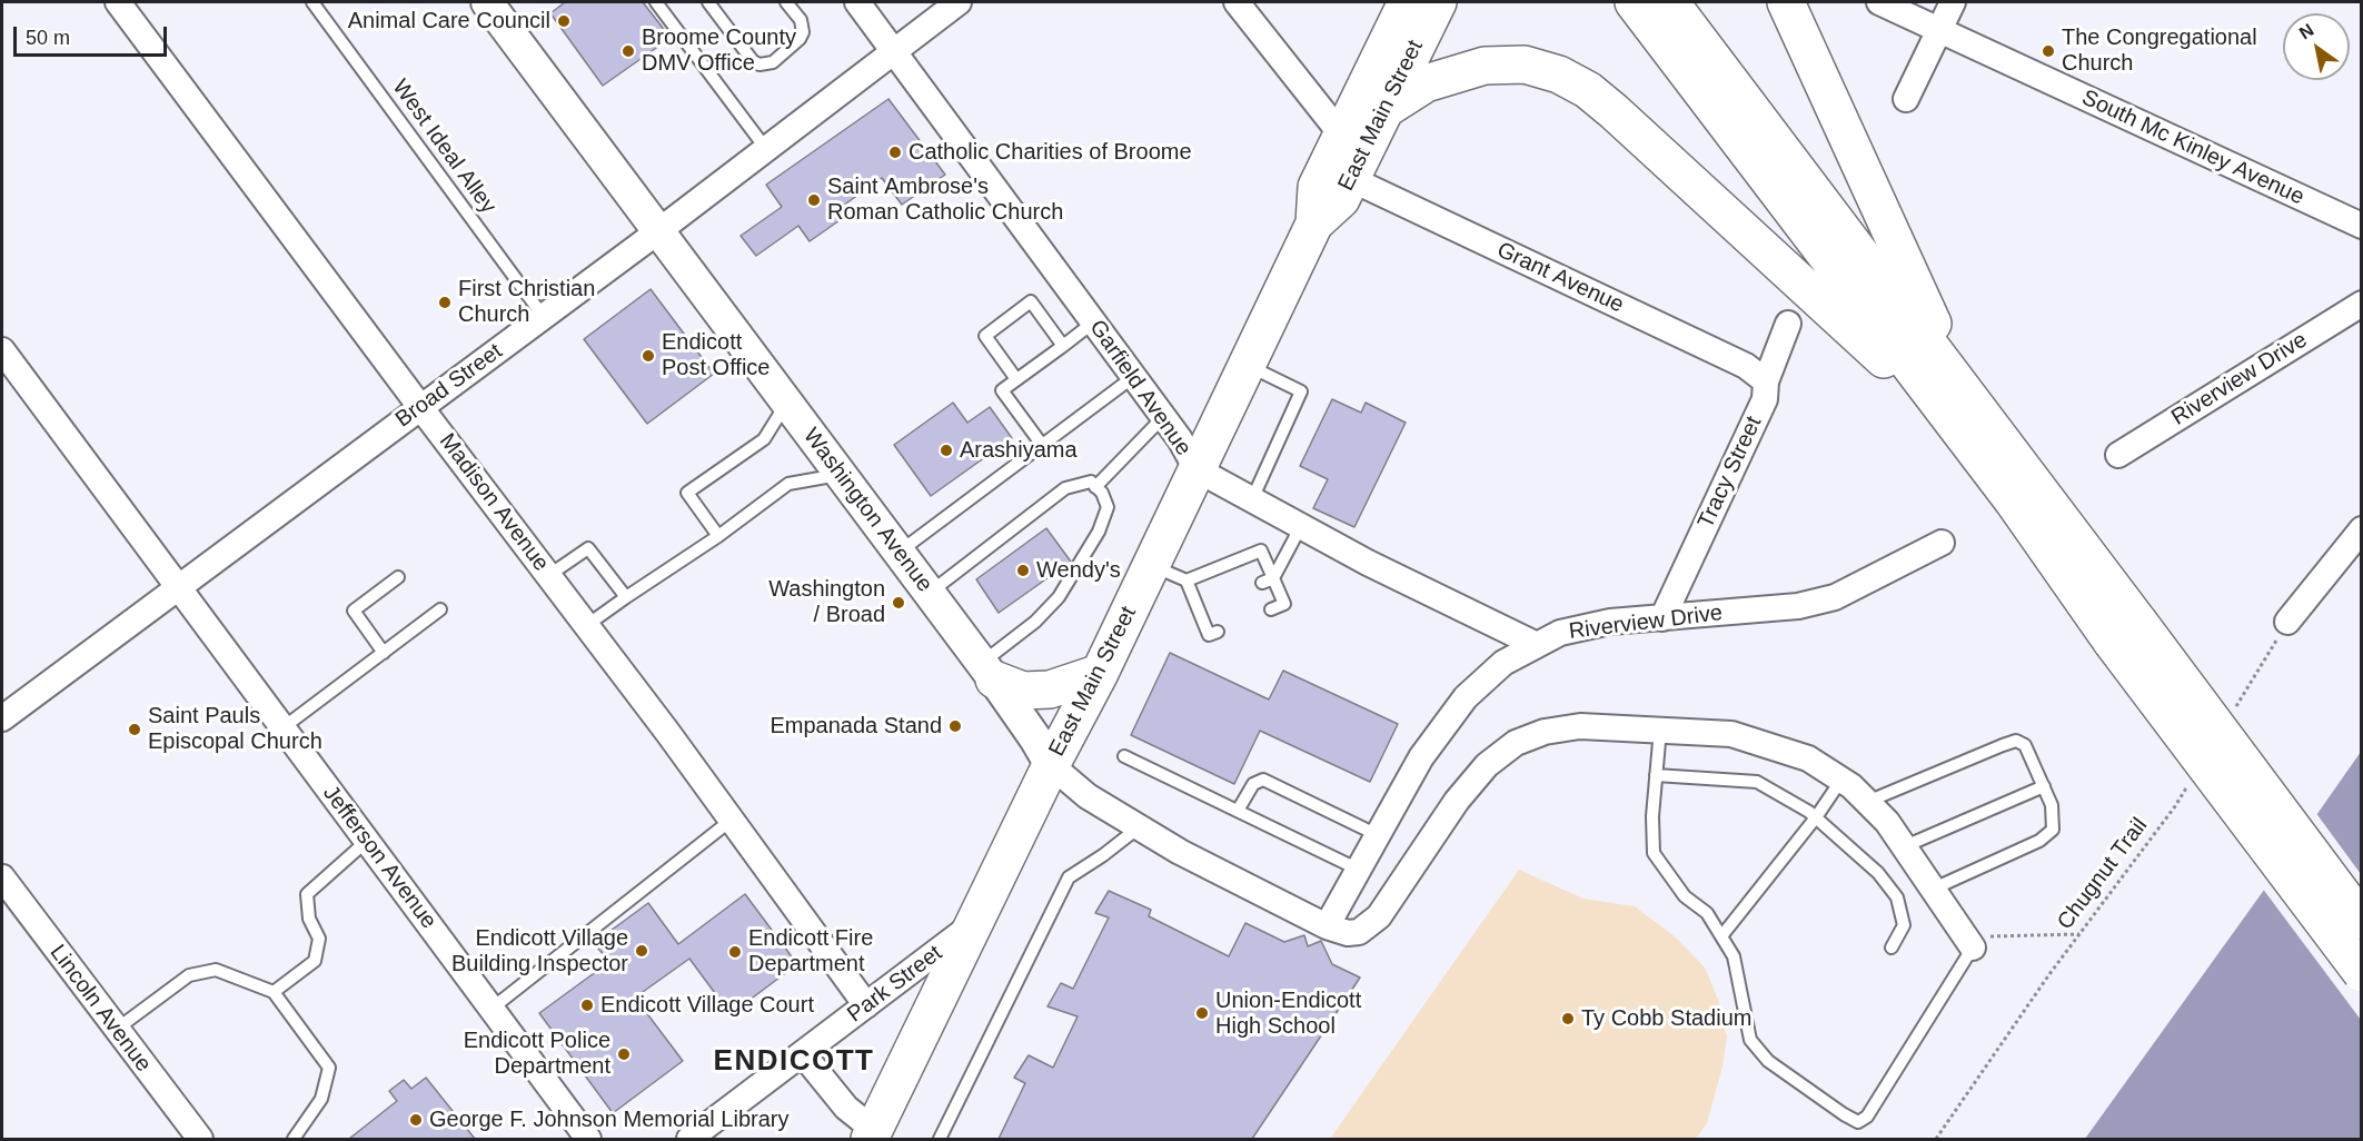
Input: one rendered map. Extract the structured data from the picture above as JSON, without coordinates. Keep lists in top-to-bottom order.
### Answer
{
  "streets": {
    "main road": ["East Main Street"],
    "street": [
      "South Mc Kinley Avenue",
      "Grant Avenue",
      "Riverview Drive",
      "Broad Street",
      "Garfield Avenue",
      "Tracy Street",
      "Madison Avenue",
      "Washington Avenue",
      "Jefferson Avenue",
      "Park Street",
      "Lincoln Avenue"
    ],
    "lane": ["West Ideal Alley"],
    "path": ["Chugnut Trail"]
  },
  "crossings": [
    ["East Main Street", "Grant Avenue"],
    ["East Main Street", "Garfield Avenue"],
    ["East Main Street", "Washington Avenue"],
    ["East Main Street", "Park Street"],
    ["West Ideal Alley", "Broad Street"],
    ["Grant Avenue", "Tracy Street"],
    ["Riverview Drive", "Garfield Avenue"],
    ["Riverview Drive", "Tracy Street"],
    ["Riverview Drive", "Washington Avenue"],
    ["Broad Street", "Garfield Avenue"],
    ["Broad Street", "Madison Avenue"],
    ["Broad Street", "Washington Avenue"],
    ["Broad Street", "Jefferson Avenue"],
    ["Madison Avenue", "Park Street"]
  ],
  "districts": ["ENDICOTT"],
  "places": [
    "Animal Care Council",
    "Broome County DMV Office",
    "The Congregational Church",
    "Catholic Charities of Broome",
    "Saint Ambrose's Roman Catholic Church",
    "First Christian Church",
    "Endicott Post Office",
    "Arashiyama",
    "Wendy's",
    "Washington / Broad",
    "Empanada Stand",
    "Saint Pauls Episcopal Church",
    "Endicott Village Building Inspector",
    "Endicott Fire Department",
    "Endicott Village Court",
    "Union-Endicott High School",
    "Ty Cobb Stadium",
    "Endicott Police Department",
    "George F. Johnson Memorial Library"
  ],
  "scale_bar": "50 m",
  "north": "top left"
}
